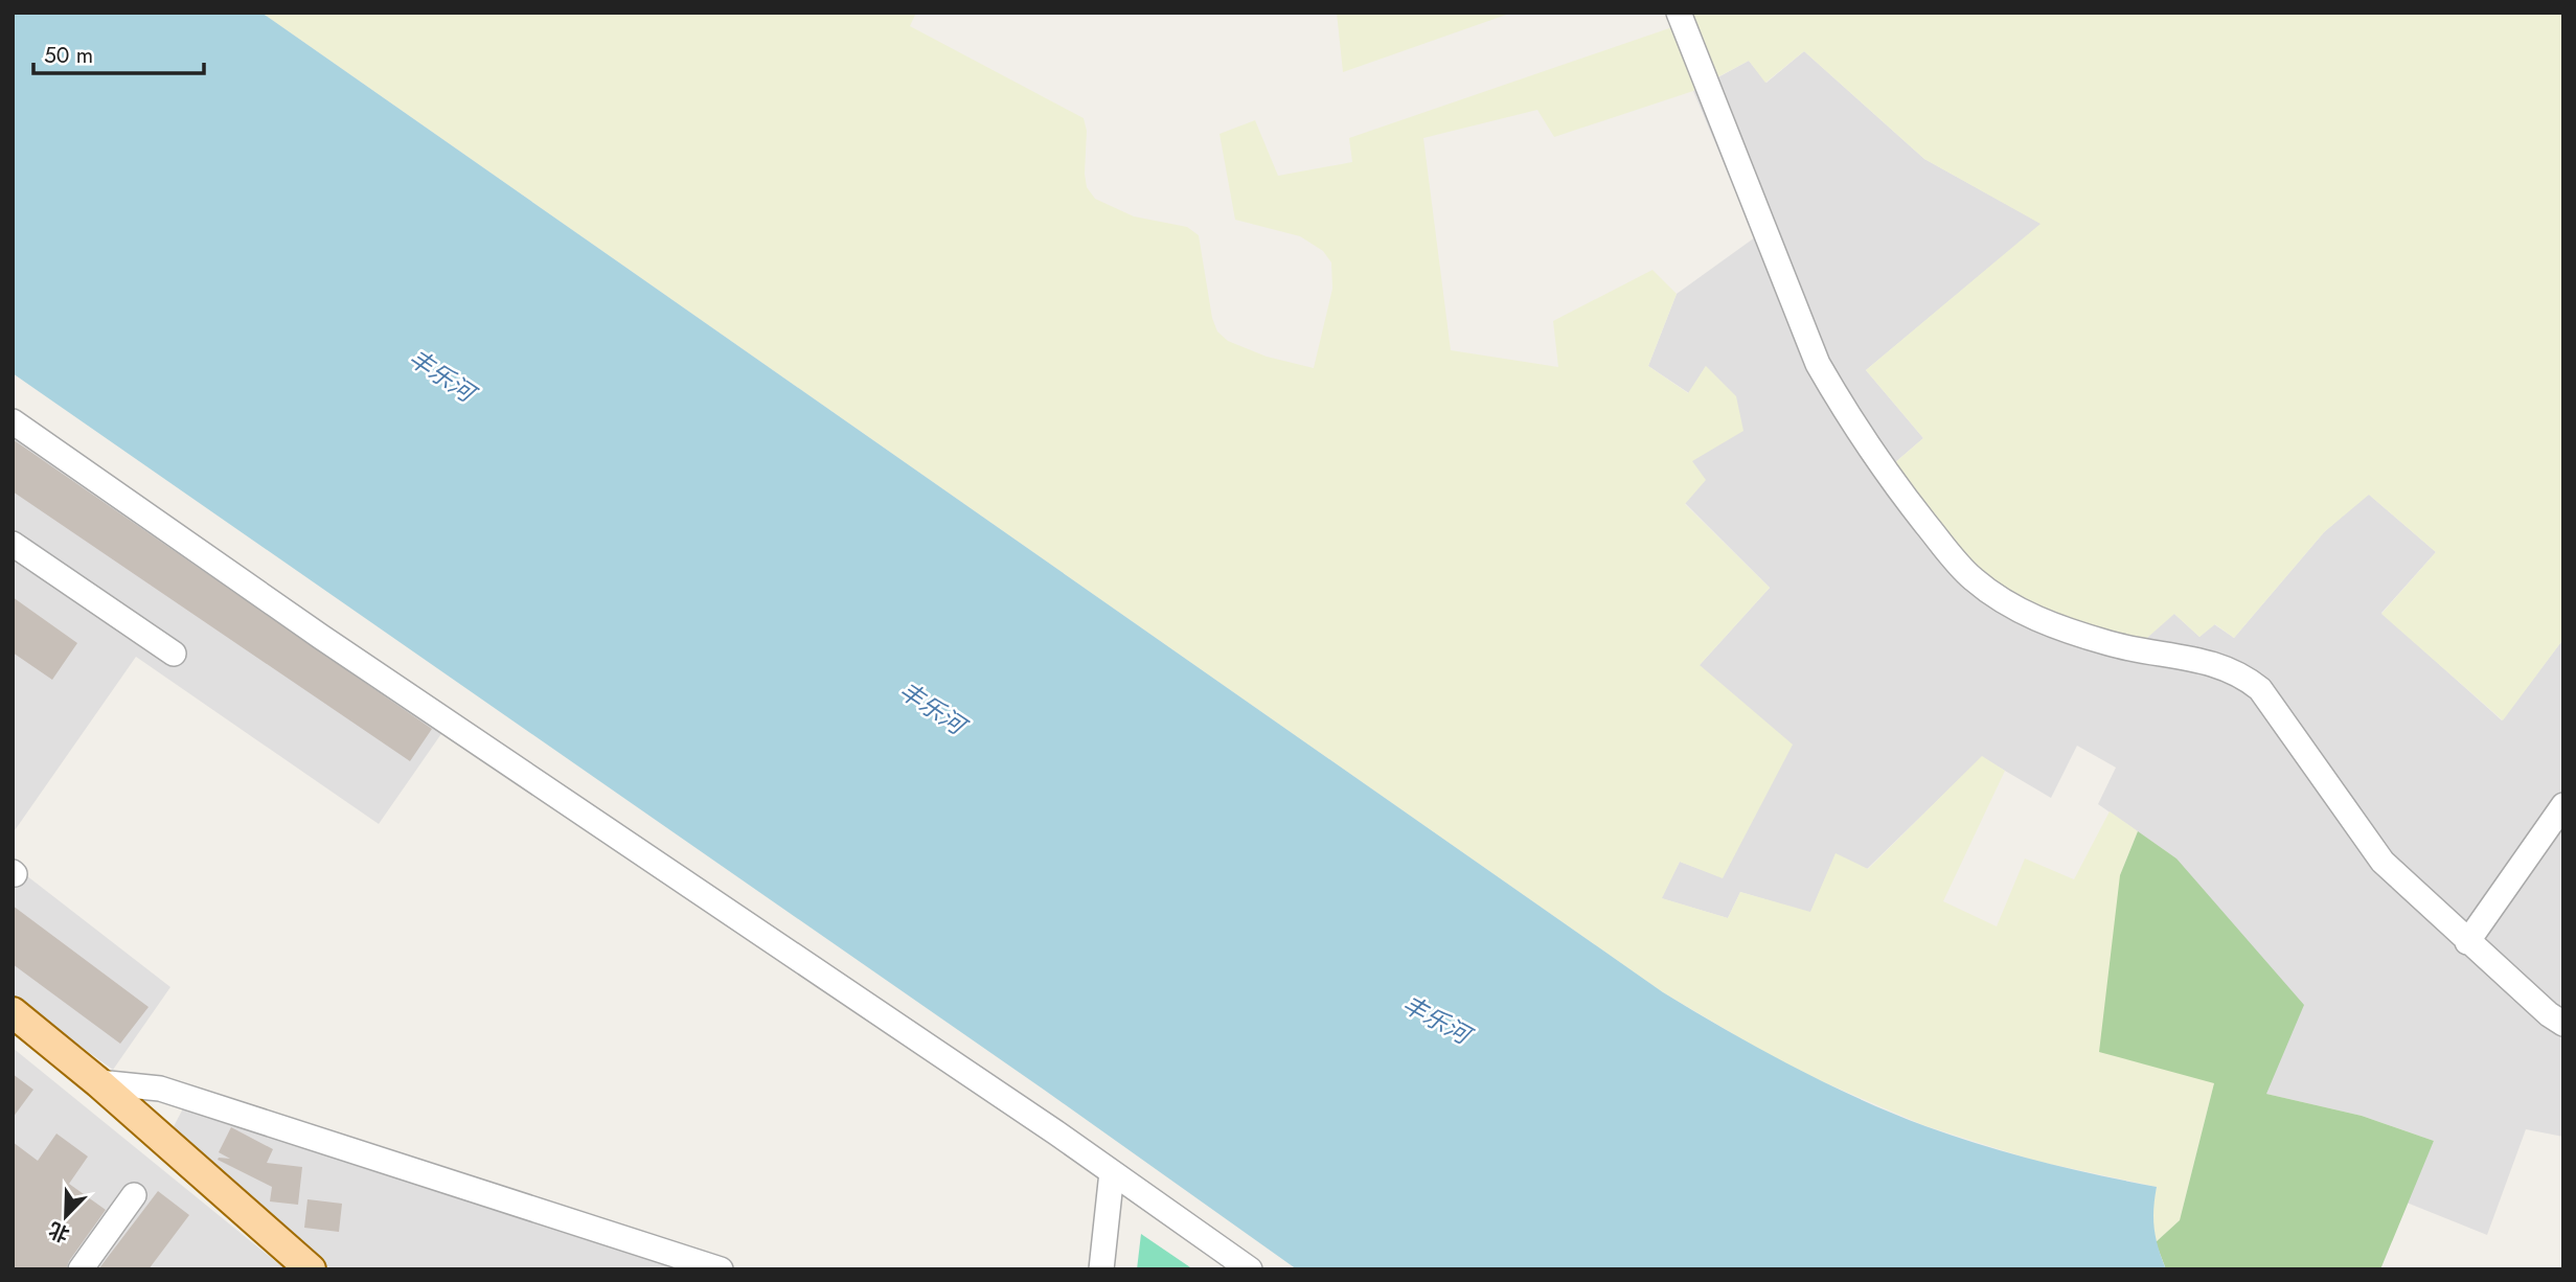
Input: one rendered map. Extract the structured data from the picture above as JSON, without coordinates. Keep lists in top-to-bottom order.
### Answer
{
  "water": ["丰乐河"],
  "scale_bar": "50 m",
  "north": "bottom left"
}
